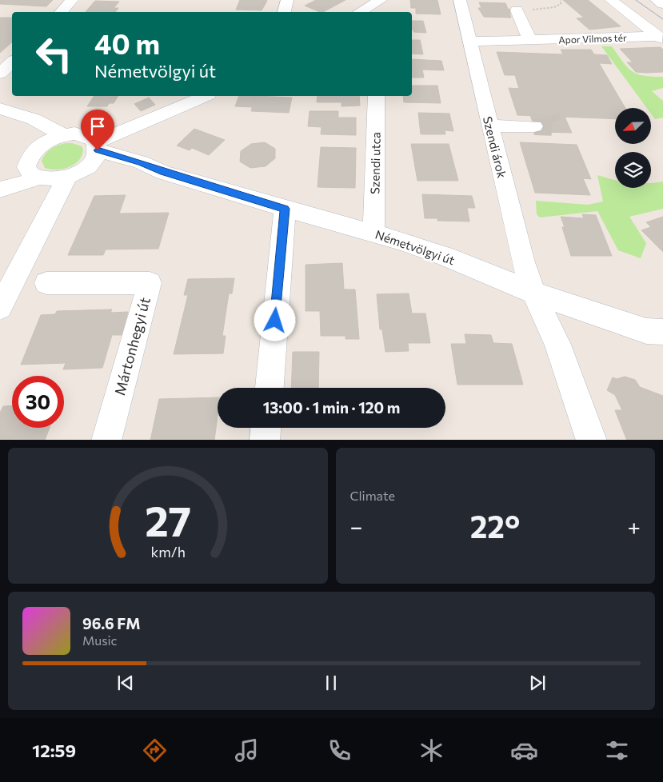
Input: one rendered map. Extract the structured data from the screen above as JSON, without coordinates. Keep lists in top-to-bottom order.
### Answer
{
  "streets": {
    "street": [
      "Apor Vilmos tér",
      "Szendi árok",
      "Szendi utca",
      "Németvölgyi út",
      "Mártonhegyi út"
    ]
  },
  "crossings": [
    ["Apor Vilmos tér", "Szendi árok"],
    ["Szendi árok", "Németvölgyi út"],
    ["Szendi utca", "Németvölgyi út"]
  ],
  "north": "bottom left",
  "page": {
    "turn": ["40 m", "Németvölgyi út"],
    "limit": "30",
    "trip": "13:00 · 1 min · 120 m",
    "tile": "Climate",
    "heat": ["−", "22°", "+"],
    "song": ["96.6 FM", "Music"],
    "tabs": "12:59",
    "gauge": ["27", "km/h"]
  }
}
